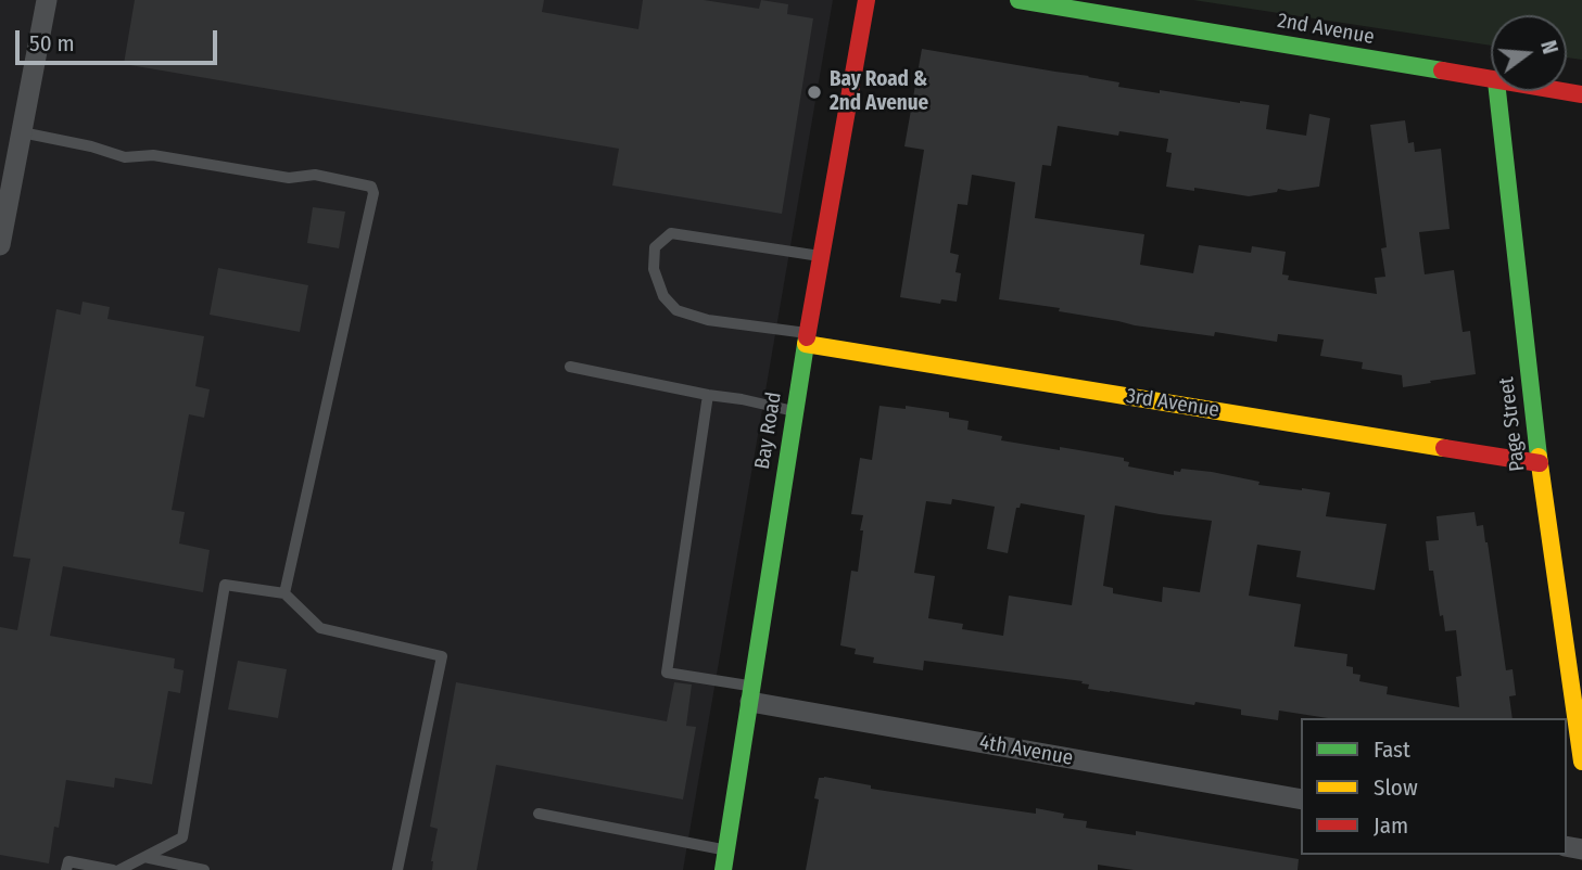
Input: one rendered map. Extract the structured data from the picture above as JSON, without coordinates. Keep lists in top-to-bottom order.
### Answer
{
  "streets": {
    "street": [
      "2nd Avenue",
      "3rd Avenue",
      "Page Street",
      "Bay Road",
      "4th Avenue"
    ]
  },
  "crossings": [
    ["3rd Avenue", "Page Street"],
    ["3rd Avenue", "Bay Road"],
    ["Bay Road", "4th Avenue"]
  ],
  "places": ["Bay Road & 2nd Avenue"],
  "legend": ["Fast", "Slow", "Jam"],
  "scale_bar": "50 m",
  "north": "right"
}
